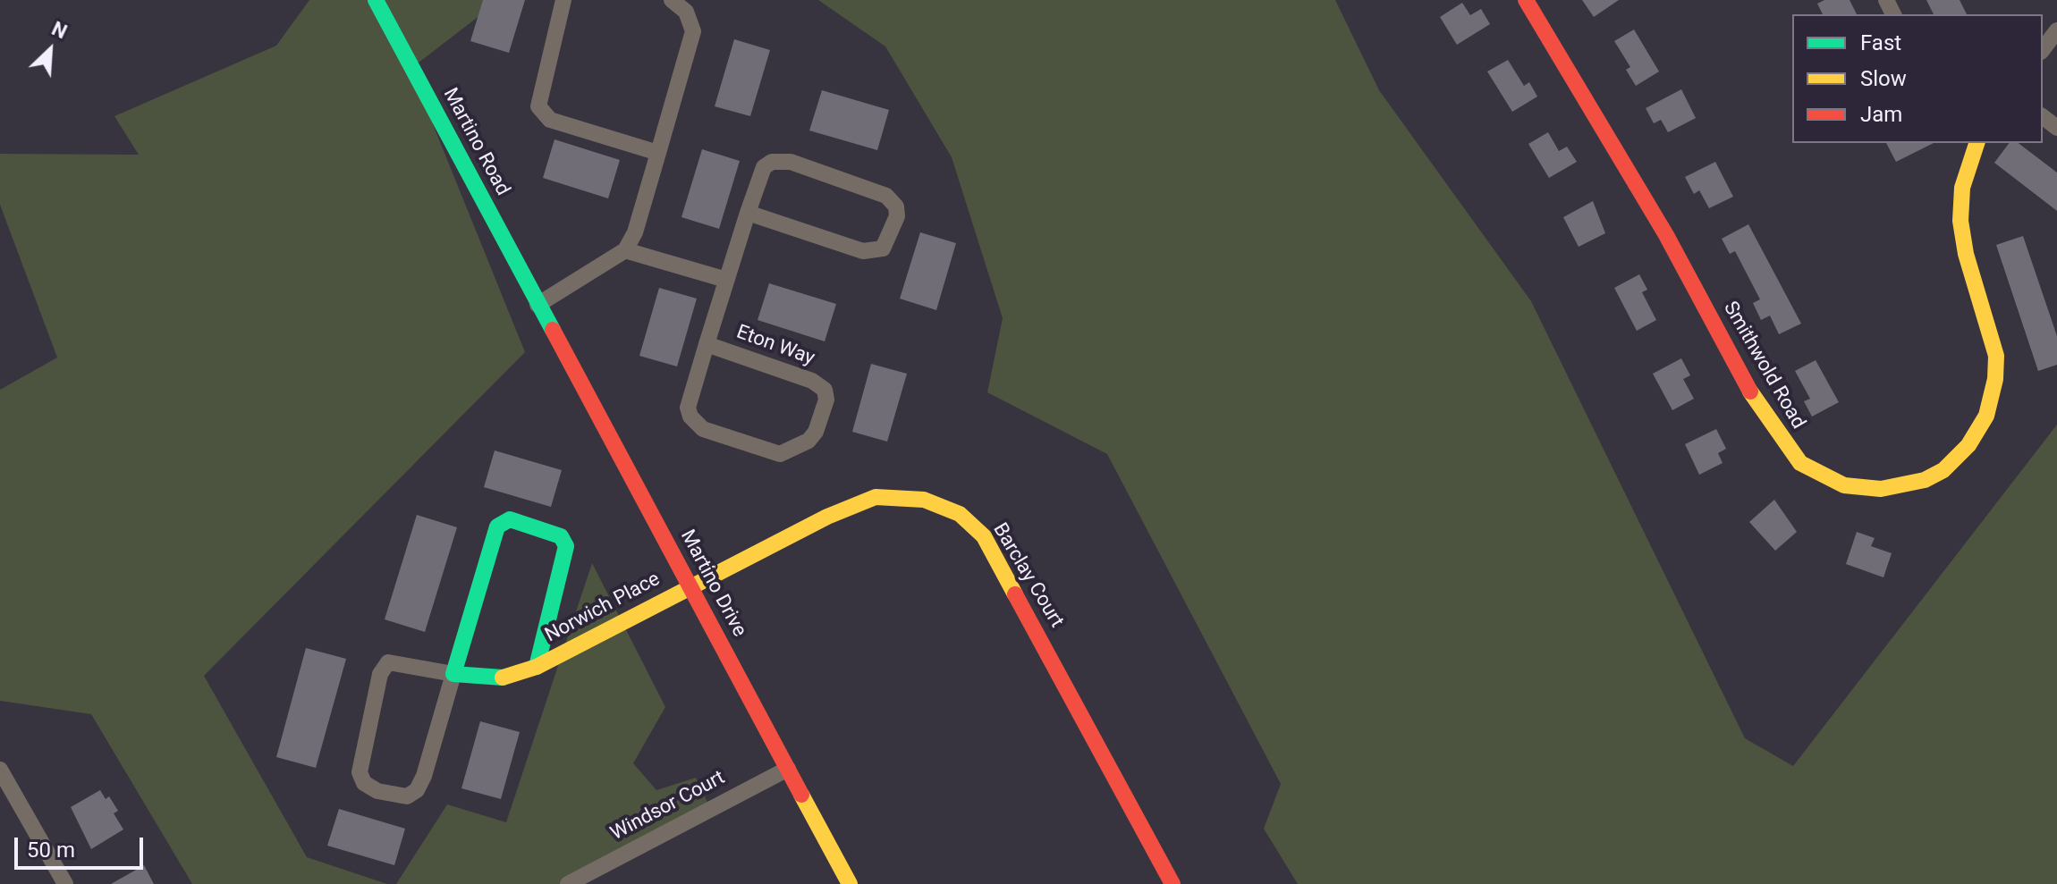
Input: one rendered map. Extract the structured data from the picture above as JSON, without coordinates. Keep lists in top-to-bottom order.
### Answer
{
  "streets": {
    "street": [
      "Martino Road",
      "Eton Way",
      "Smithwold Road",
      "Barclay Court",
      "Martino Drive",
      "Norwich Place",
      "Windsor Court"
    ]
  },
  "crossings": [
    ["Martino Road", "Martino Drive"],
    ["Barclay Court", "Martino Drive"],
    ["Barclay Court", "Norwich Place"],
    ["Martino Drive", "Norwich Place"],
    ["Martino Drive", "Windsor Court"]
  ],
  "legend": ["Fast", "Slow", "Jam"],
  "scale_bar": "50 m",
  "north": "top right"
}
